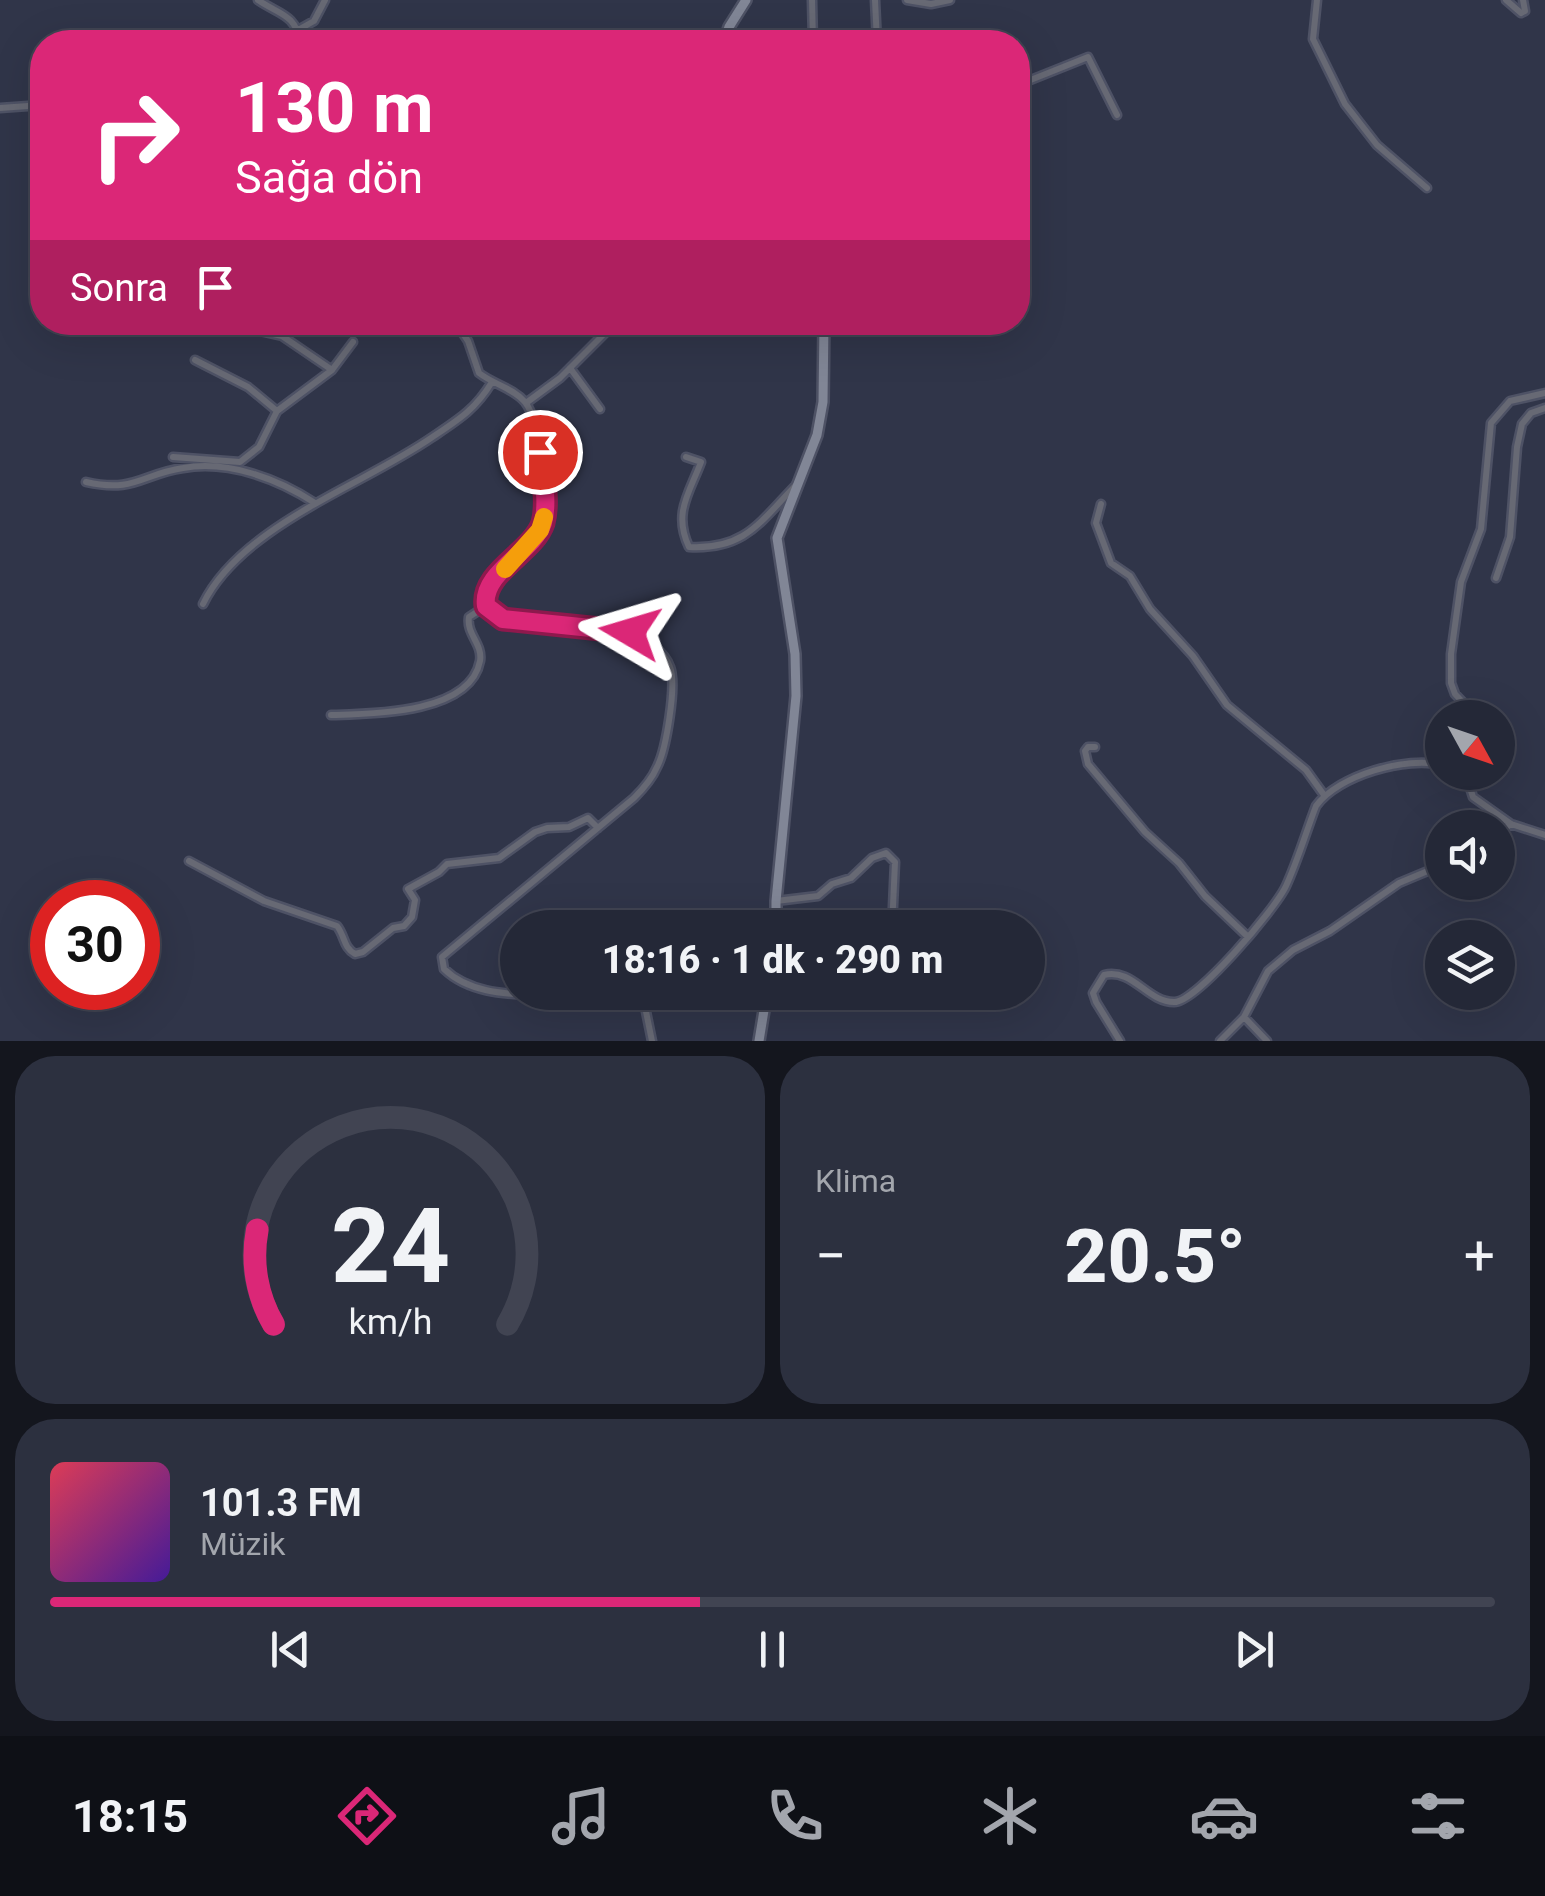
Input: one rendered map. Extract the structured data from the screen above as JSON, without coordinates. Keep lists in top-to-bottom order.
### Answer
{
  "north": "bottom right",
  "page": {
    "turn": ["130 m", "Sağa dön"],
    "then": "Sonra",
    "limit": "30",
    "trip": "18:16 · 1 dk · 290 m",
    "tile": "Klima",
    "heat": ["−", "20.5°", "+"],
    "song": ["101.3 FM", "Müzik"],
    "tabs": "18:15",
    "gauge": ["24", "km/h"]
  }
}
